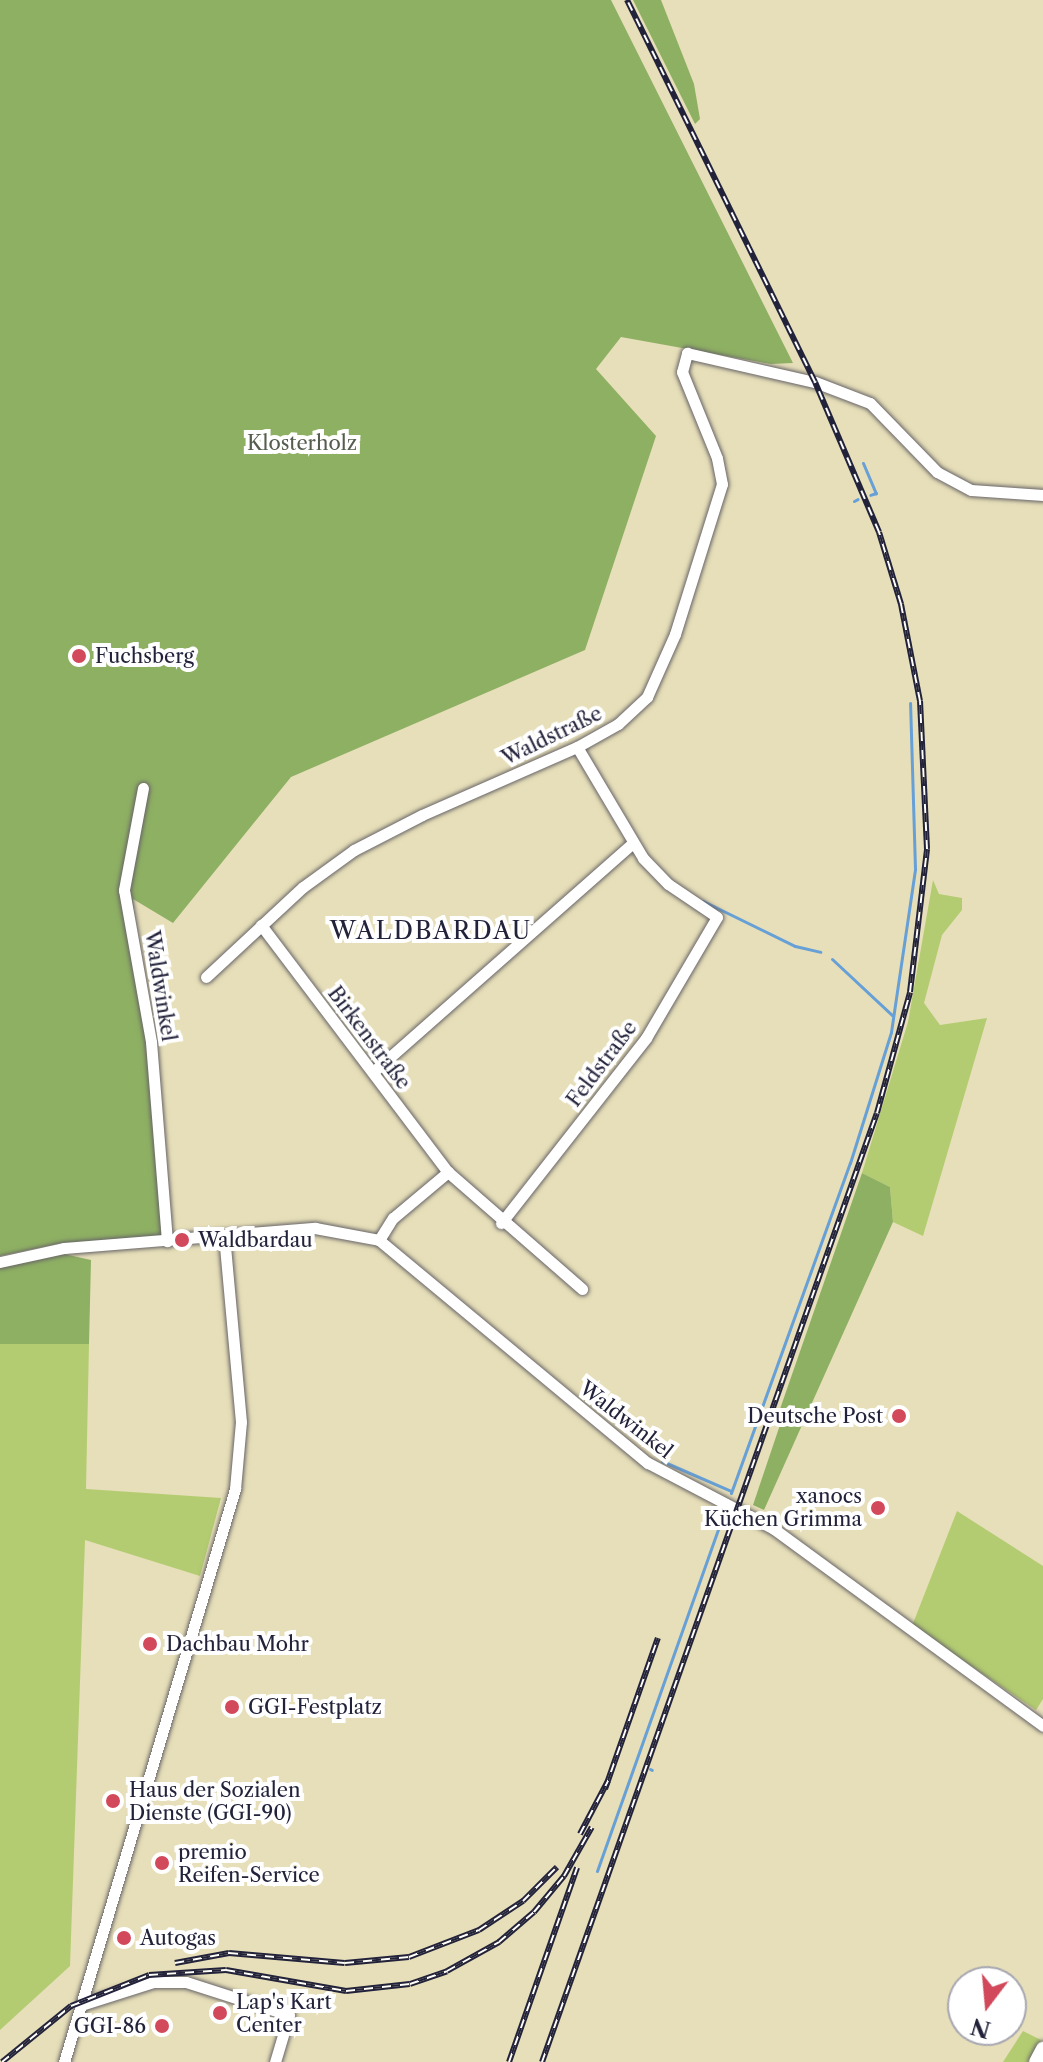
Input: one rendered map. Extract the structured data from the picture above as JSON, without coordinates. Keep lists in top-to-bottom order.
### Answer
{
  "streets": {
    "street": [
      "Waldstraße",
      "Waldwinkel",
      "Birkenstraße",
      "Feldstraße"
    ]
  },
  "crossings": [
    ["Waldstraße", "Birkenstraße"],
    ["Birkenstraße", "Feldstraße"]
  ],
  "districts": ["WALDBARDAU"],
  "parks": ["Klosterholz"],
  "places": [
    "Fuchsberg",
    "Waldbardau",
    "Deutsche Post",
    "xanocs Küchen Grimma",
    "Dachbau Mohr",
    "GGI-Festplatz",
    "Haus der Sozialen Dienste (GGI-90)",
    "premio Reifen-Service",
    "Autogas",
    "Lap's Kart Center",
    "GGI-86"
  ],
  "north": "bottom"
}
